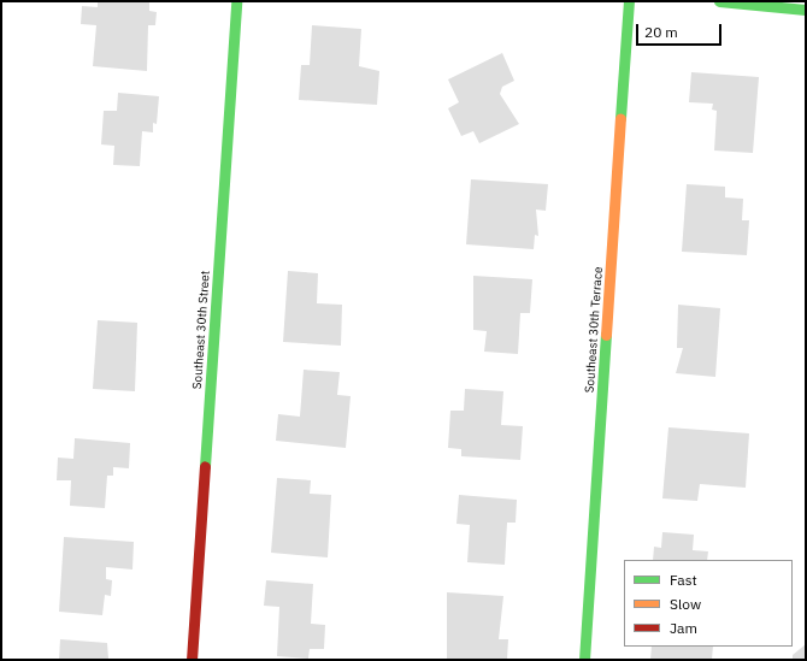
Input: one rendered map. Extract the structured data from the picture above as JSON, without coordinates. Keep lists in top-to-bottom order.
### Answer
{
  "streets": {
    "street": ["Southeast 30th Street", "Southeast 30th Terrace"]
  },
  "legend": ["Fast", "Slow", "Jam"],
  "scale_bar": "20 m"
}
